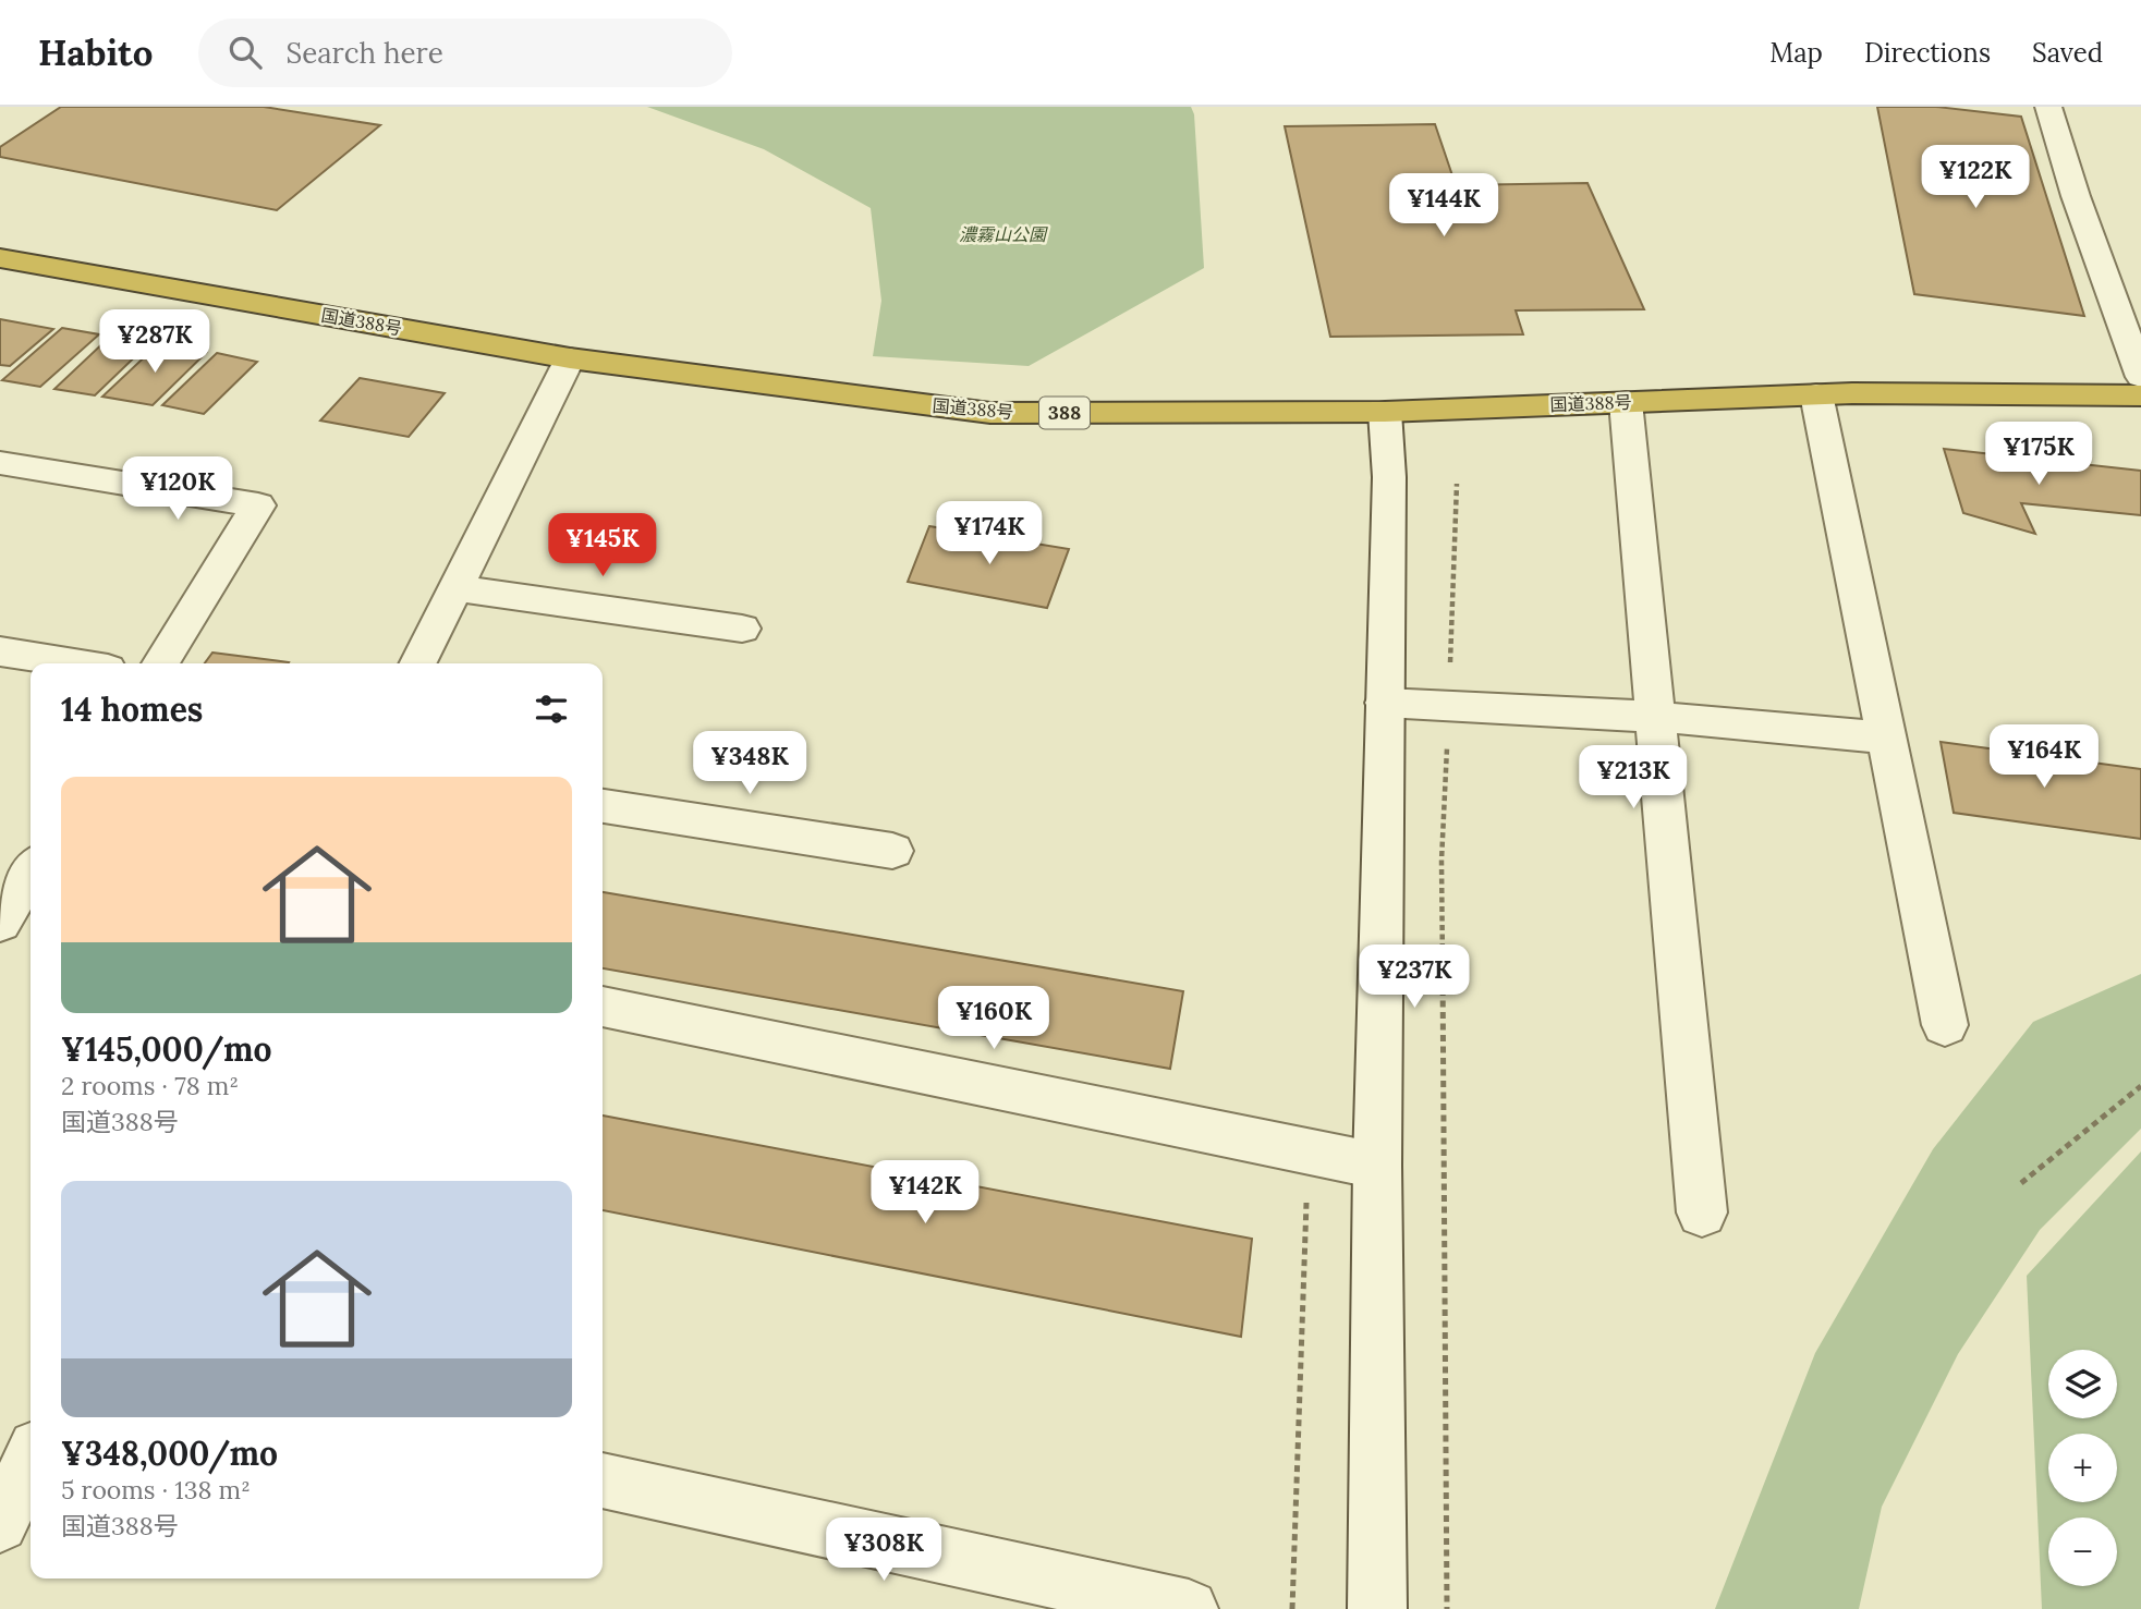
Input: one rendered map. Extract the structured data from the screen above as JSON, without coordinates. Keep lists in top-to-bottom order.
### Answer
{
  "streets": {
    "highway": ["国道388号", "388"]
  },
  "parks": ["濃霧山公園"],
  "page": {
    "header": "Habito",
    "search": "Search here",
    "nav": ["Map", "Directions", "Saved"],
    "price": [
      "¥122K",
      "¥144K",
      "¥287K",
      "¥175K",
      "¥120K",
      "¥174K",
      "¥145K",
      "¥164K",
      "¥348K",
      "¥213K",
      "¥237K",
      "¥160K",
      "¥142K",
      "¥308K"
    ],
    "heading": "14 homes",
    "list": [
      {
        "name": "¥145,000/mo",
        "note": "2 rooms · 78 m² · 国道388号"
      },
      {
        "name": "¥348,000/mo",
        "note": "5 rooms · 138 m² · 国道388号"
      }
    ],
    "map_buttons": ["+", "−"]
  }
}
